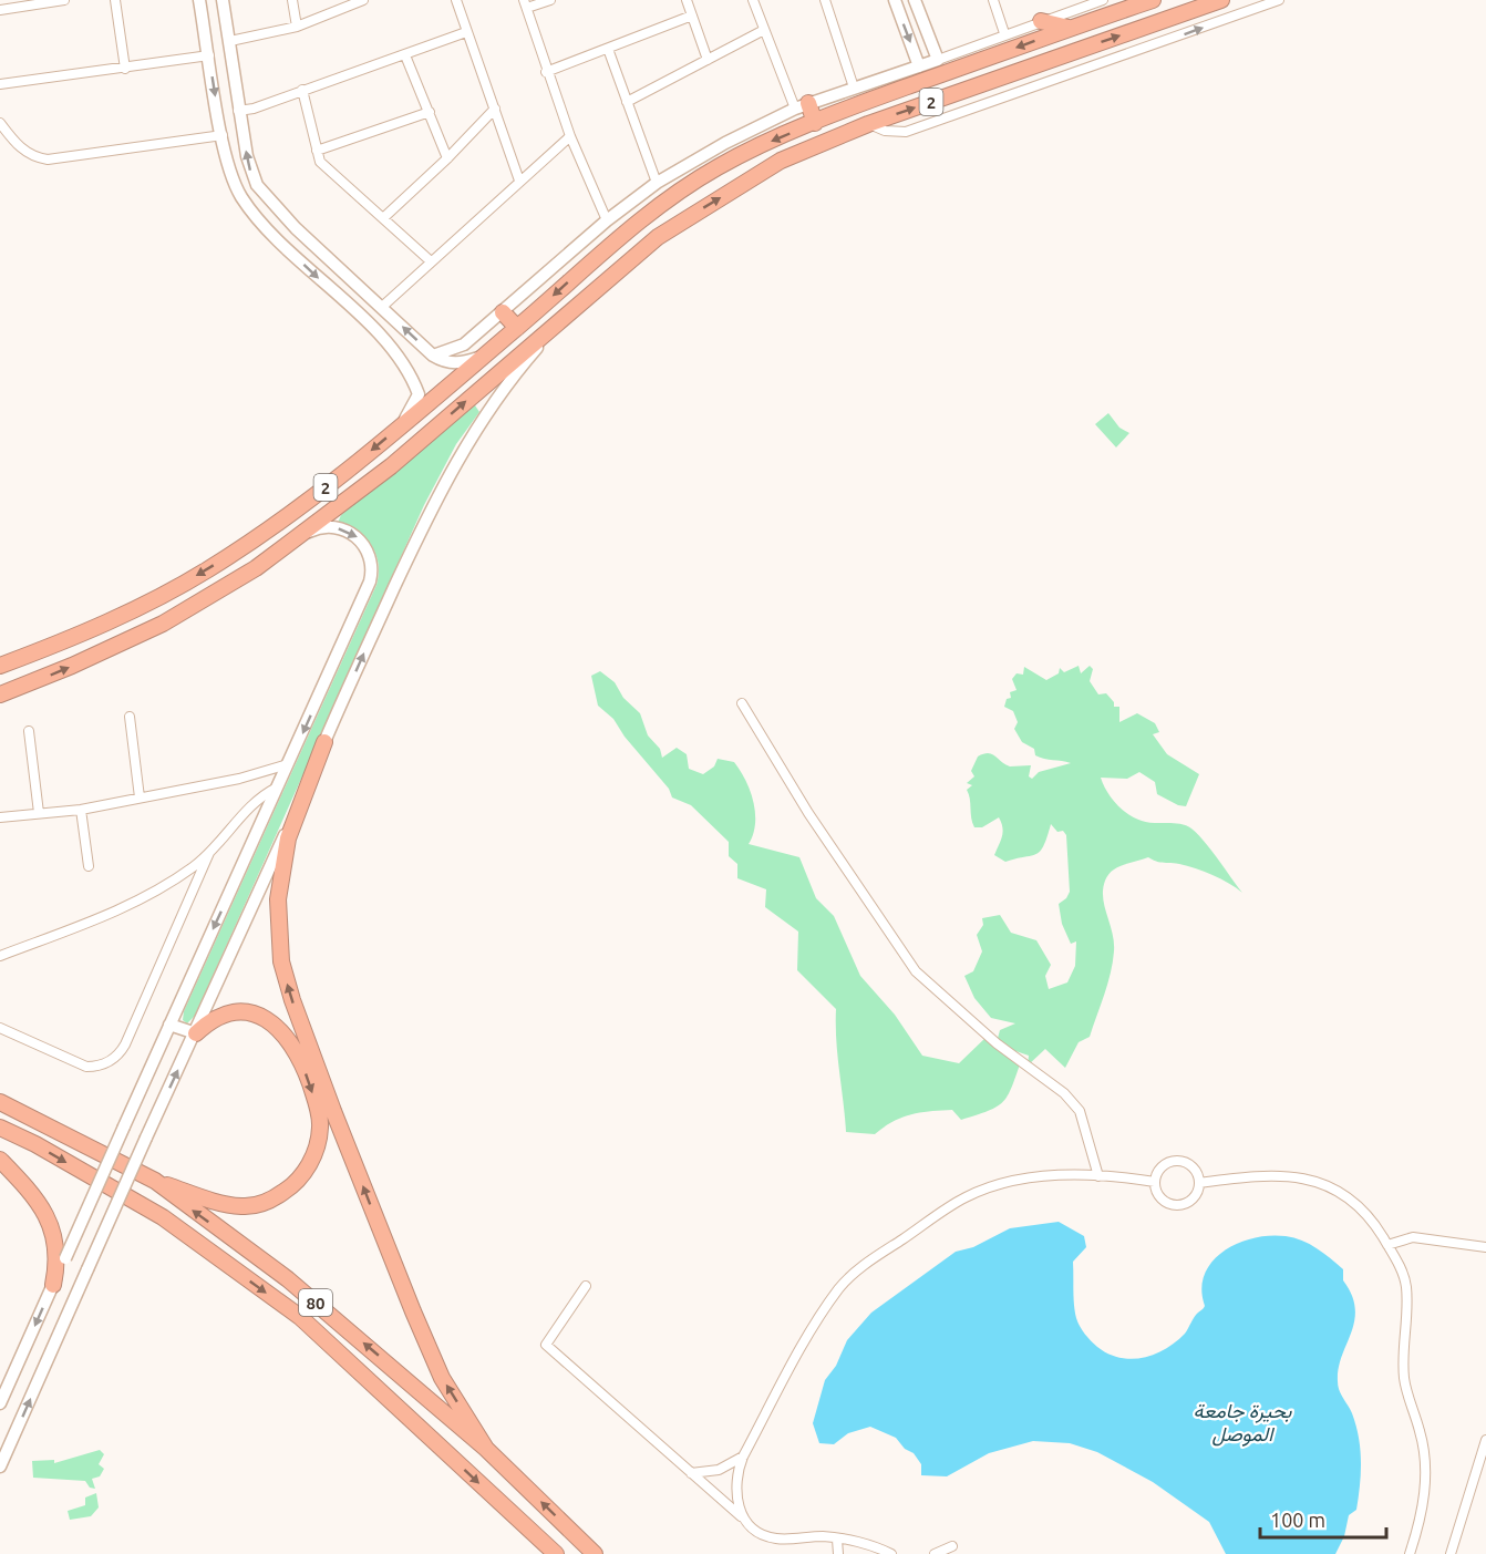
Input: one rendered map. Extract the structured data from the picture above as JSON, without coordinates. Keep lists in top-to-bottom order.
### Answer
{
  "streets": {
    "highway": ["2", "80"]
  },
  "water": ["بحيرة جامعة الموصل"],
  "scale_bar": "100 m"
}
